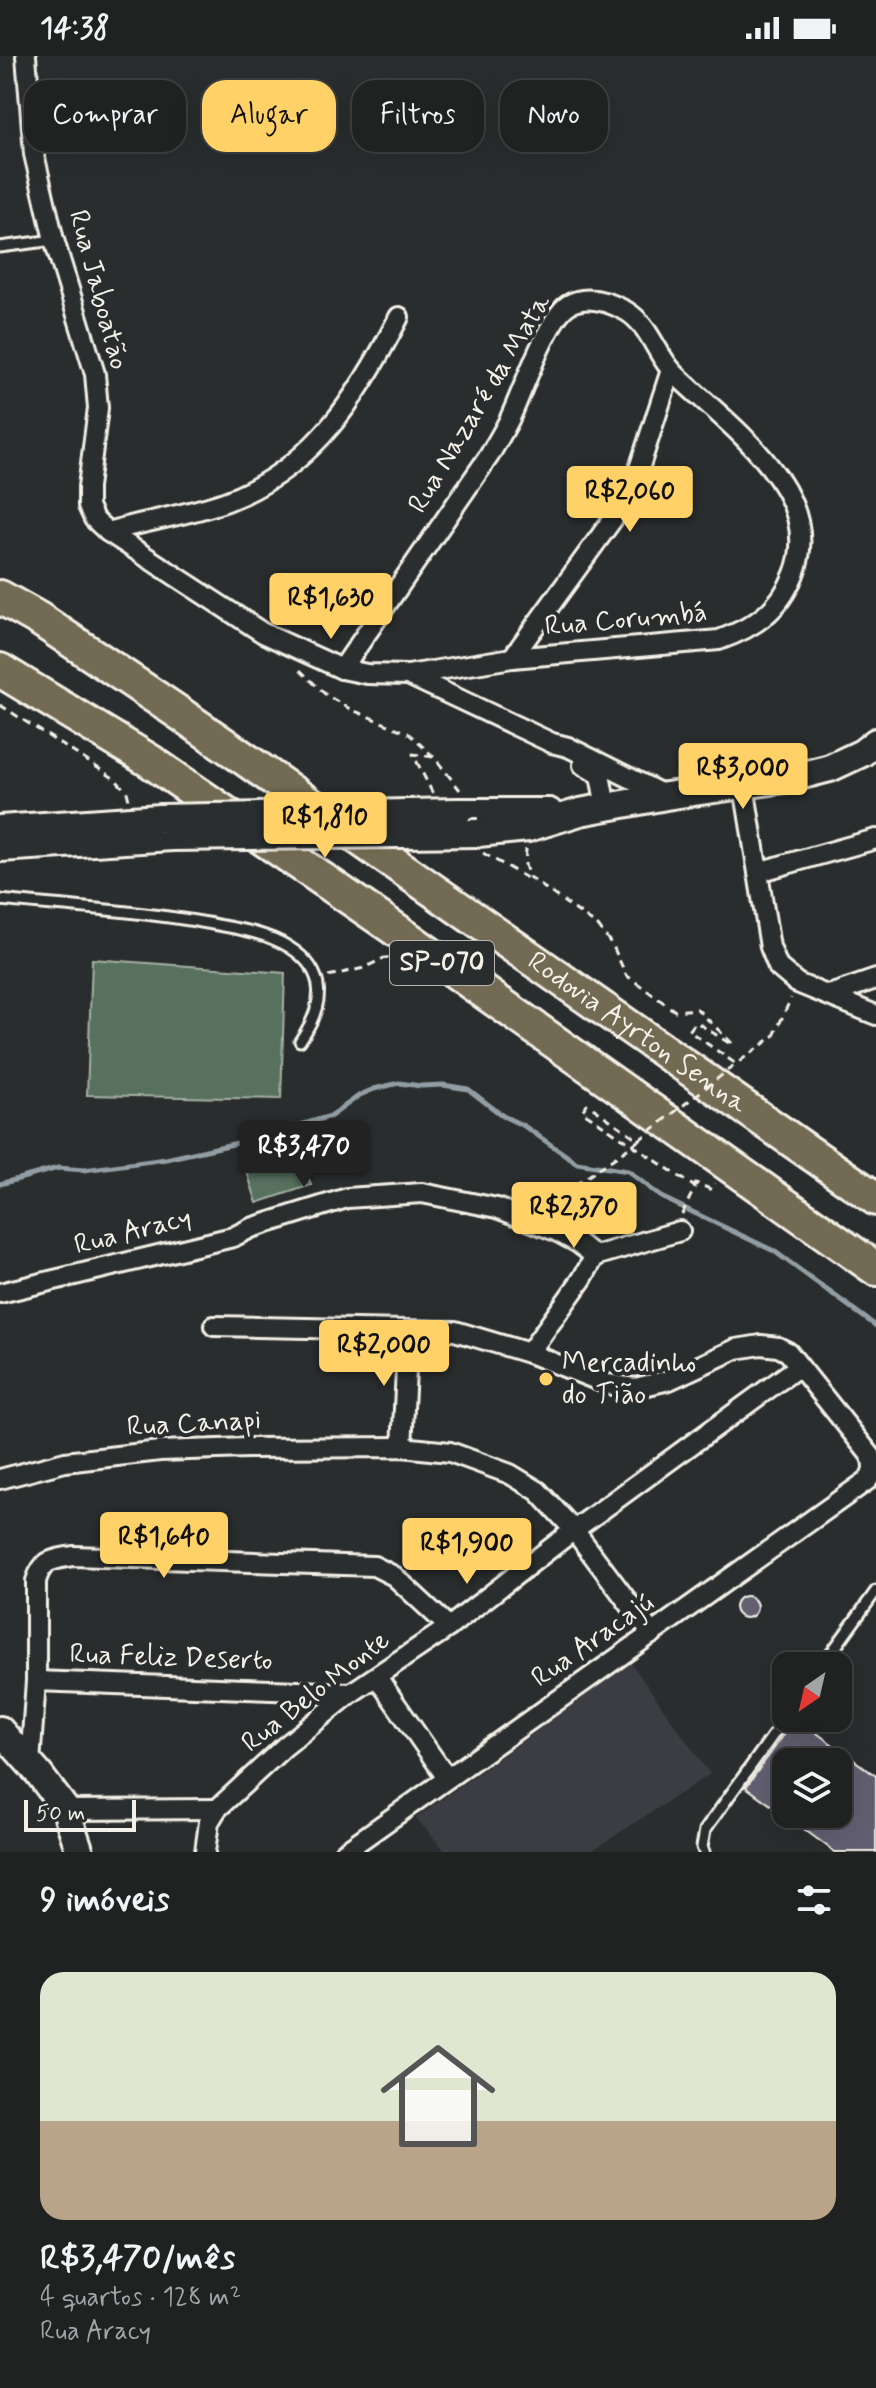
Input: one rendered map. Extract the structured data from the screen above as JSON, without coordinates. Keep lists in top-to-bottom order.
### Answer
{
  "streets": {
    "highway": ["SP-070", "Rodovia Ayrton Senna"],
    "street": [
      "Rua Jaboatão",
      "Rua Nazaré da Mata",
      "Rua Corumbá",
      "Rua Aracy",
      "Rua Canapi",
      "Rua Aracajú",
      "Rua Feliz Deserto",
      "Rua Belo Monte"
    ]
  },
  "crossings": [
    ["Rua Nazaré da Mata", "Rua Corumbá"],
    ["Rua Canapi", "Rua Aracajú"],
    ["Rua Canapi", "Rua Belo Monte"],
    ["Rua Aracajú", "Rua Belo Monte"],
    ["Rua Feliz Deserto", "Rua Belo Monte"]
  ],
  "places": ["Mercadinho do Tião"],
  "scale_bar": "50 m",
  "north": "bottom left",
  "page": {
    "status": "14:38",
    "chip": [
      "Comprar",
      "Alugar",
      "Filtros",
      "Novo"
    ],
    "price": [
      "R$2,060",
      "R$1,630",
      "R$3,000",
      "R$1,810",
      "R$3,470",
      "R$2,370",
      "R$2,000",
      "R$1,640",
      "R$1,900"
    ],
    "scale": "50 m",
    "heading": "9 imóveis",
    "list": [
      {
        "name": "R$3,470/mês",
        "note": "4 quartos · 128 m² · Rua Aracy"
      }
    ]
  }
}
